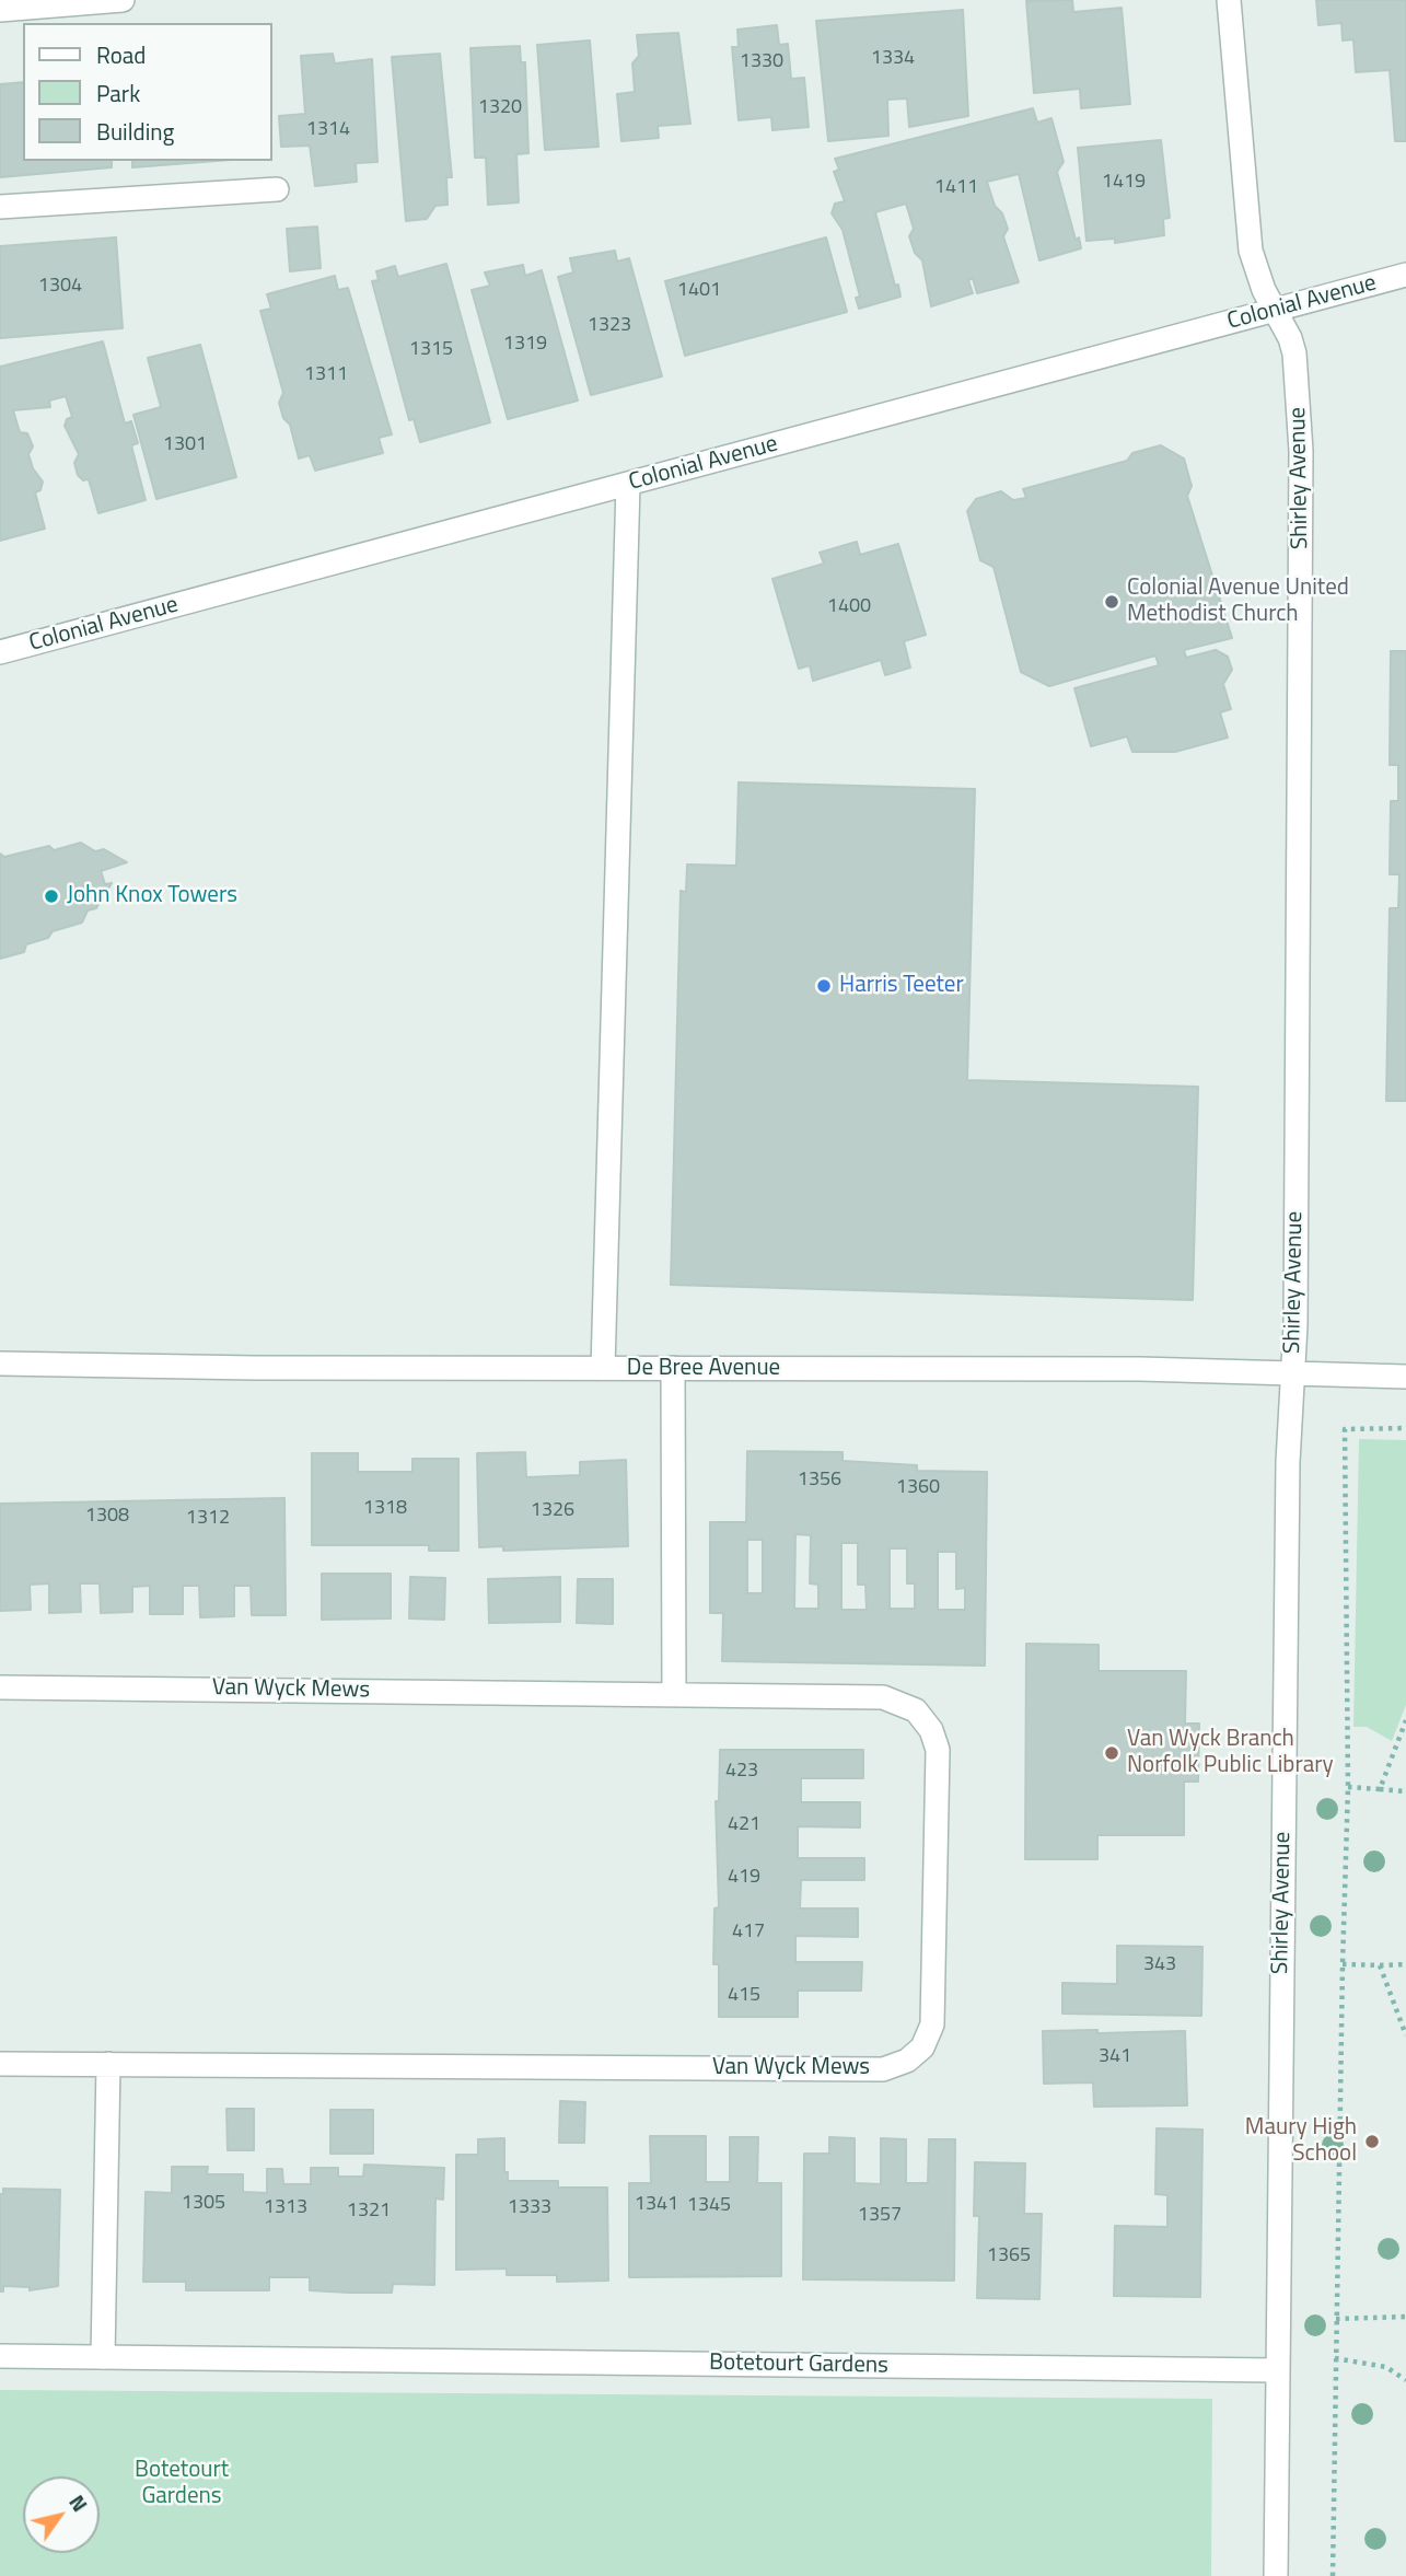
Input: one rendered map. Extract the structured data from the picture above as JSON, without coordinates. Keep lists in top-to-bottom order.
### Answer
{
  "streets": {
    "street": [
      "Colonial Avenue",
      "Shirley Avenue",
      "De Bree Avenue",
      "Van Wyck Mews",
      "Botetourt Gardens"
    ]
  },
  "crossings": [
    ["Colonial Avenue", "Shirley Avenue"],
    ["Shirley Avenue", "De Bree Avenue"],
    ["Shirley Avenue", "Botetourt Gardens"]
  ],
  "parks": ["Botetourt Gardens"],
  "places": [
    "Colonial Avenue United Methodist Church",
    "John Knox Towers",
    "Harris Teeter",
    "Van Wyck Branch Norfolk Public Library",
    "Maury High School"
  ],
  "house_numbers": [
    "1334",
    "1330",
    "1320",
    "1314",
    "1419",
    "1411",
    "1304",
    "1401",
    "1323",
    "1319",
    "1315",
    "1311",
    "1301",
    "1400",
    "1356",
    "1360",
    "1318",
    "1326",
    "1308",
    "1312",
    "423",
    "421",
    "419",
    "417",
    "343",
    "415",
    "341",
    "1305",
    "1341",
    "1345",
    "1313",
    "1333",
    "1321",
    "1357",
    "1365"
  ],
  "legend": ["Road", "Park", "Building"],
  "north": "top right"
}
